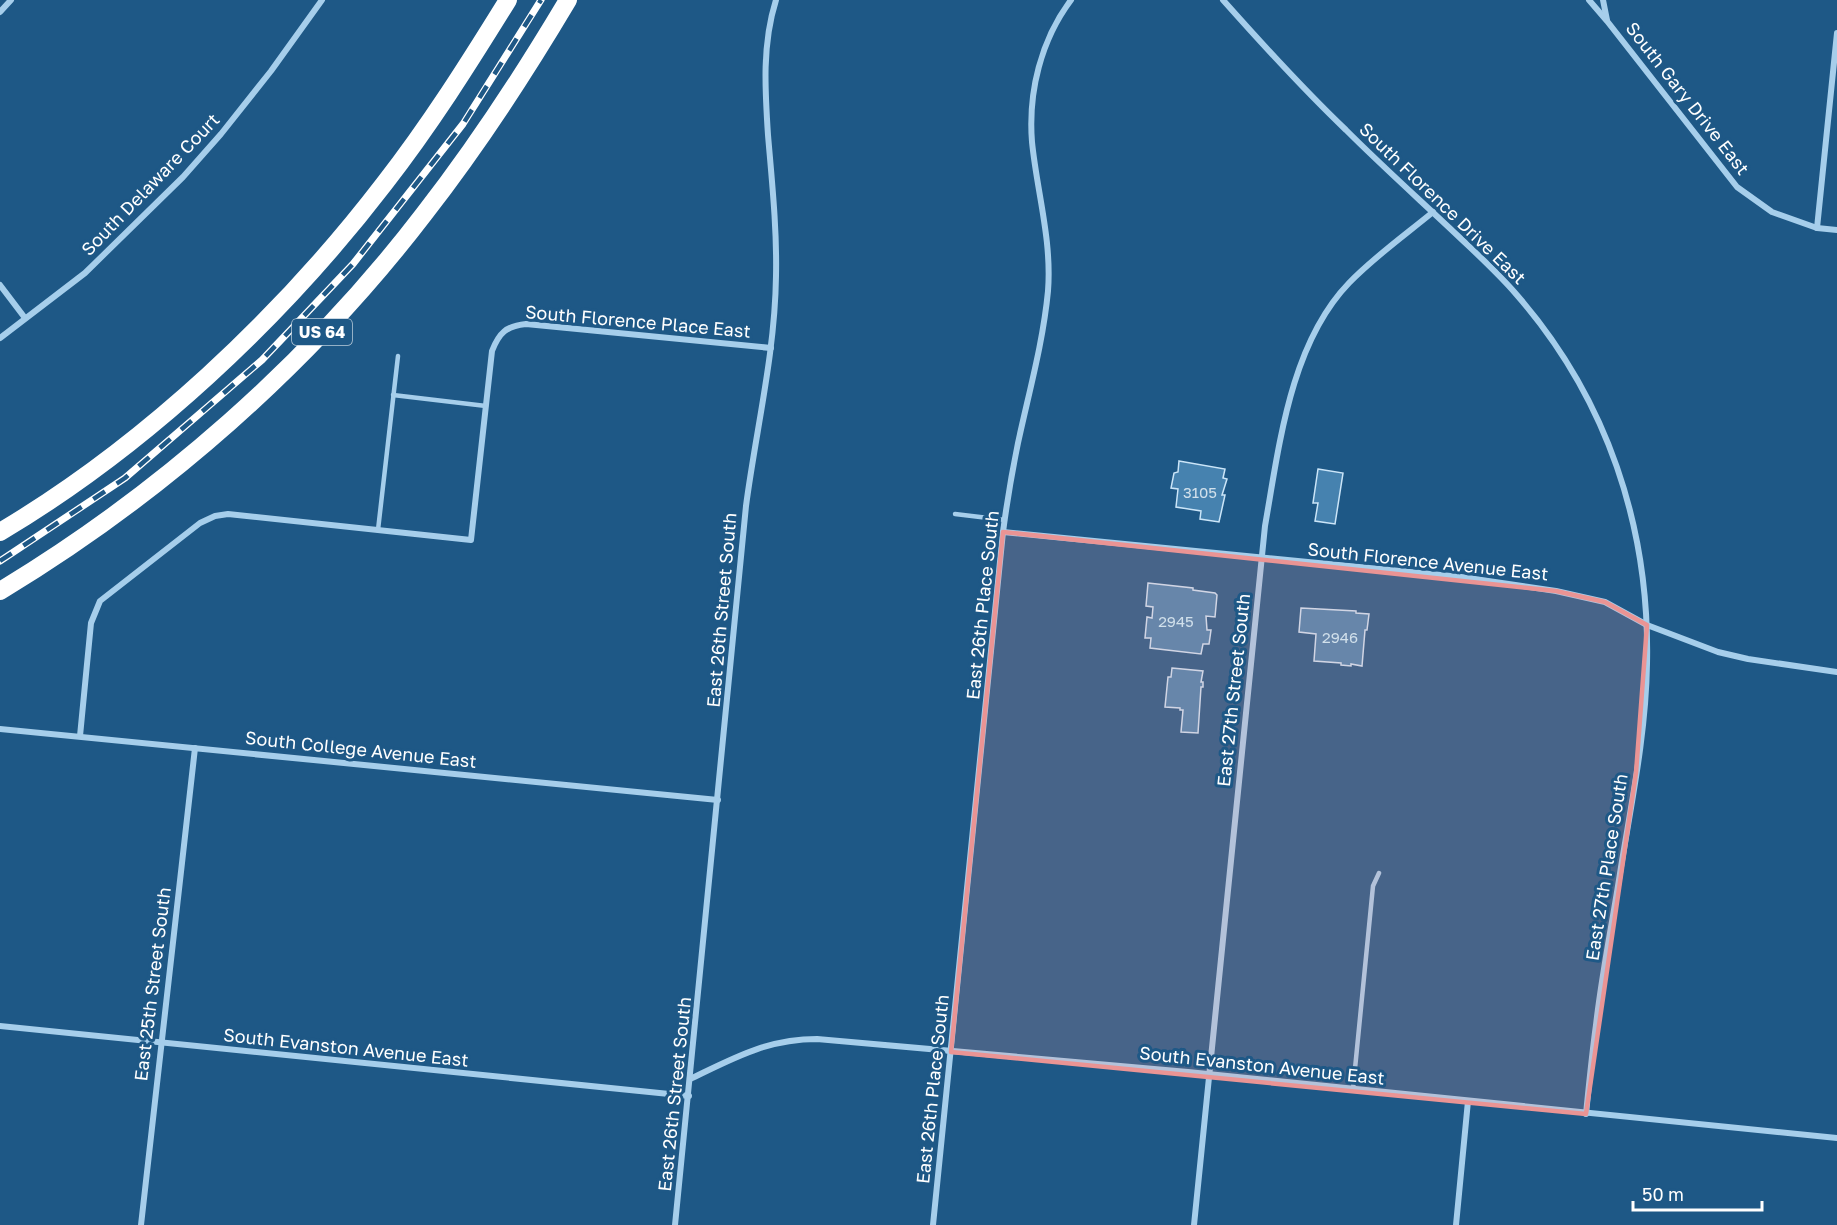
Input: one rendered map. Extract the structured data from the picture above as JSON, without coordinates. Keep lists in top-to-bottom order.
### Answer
{
  "streets": {
    "highway": ["US 64"],
    "street": [
      "South Gary Drive East",
      "South Delaware Court",
      "South Florence Drive East",
      "South Florence Place East",
      "South Florence Avenue East",
      "East 26th Place South",
      "East 26th Street South",
      "East 27th Street South",
      "South College Avenue East",
      "East 27th Place South",
      "East 25th Street South",
      "South Evanston Avenue East"
    ]
  },
  "crossings": [
    ["South Florence Drive East", "South Florence Avenue East"],
    ["South Florence Drive East", "East 27th Street South"],
    ["South Florence Drive East", "East 27th Place South"],
    ["South Florence Place East", "East 26th Street South"],
    ["South Florence Avenue East", "East 26th Place South"],
    ["South Florence Avenue East", "East 27th Street South"],
    ["South Florence Avenue East", "East 27th Place South"],
    ["East 26th Place South", "South Evanston Avenue East"],
    ["East 26th Street South", "South College Avenue East"],
    ["East 26th Street South", "South Evanston Avenue East"],
    ["East 27th Street South", "South Evanston Avenue East"],
    ["South College Avenue East", "East 25th Street South"],
    ["East 27th Place South", "South Evanston Avenue East"],
    ["East 25th Street South", "South Evanston Avenue East"]
  ],
  "house_numbers": ["3105", "2945", "2946"],
  "scale_bar": "50 m"
}
